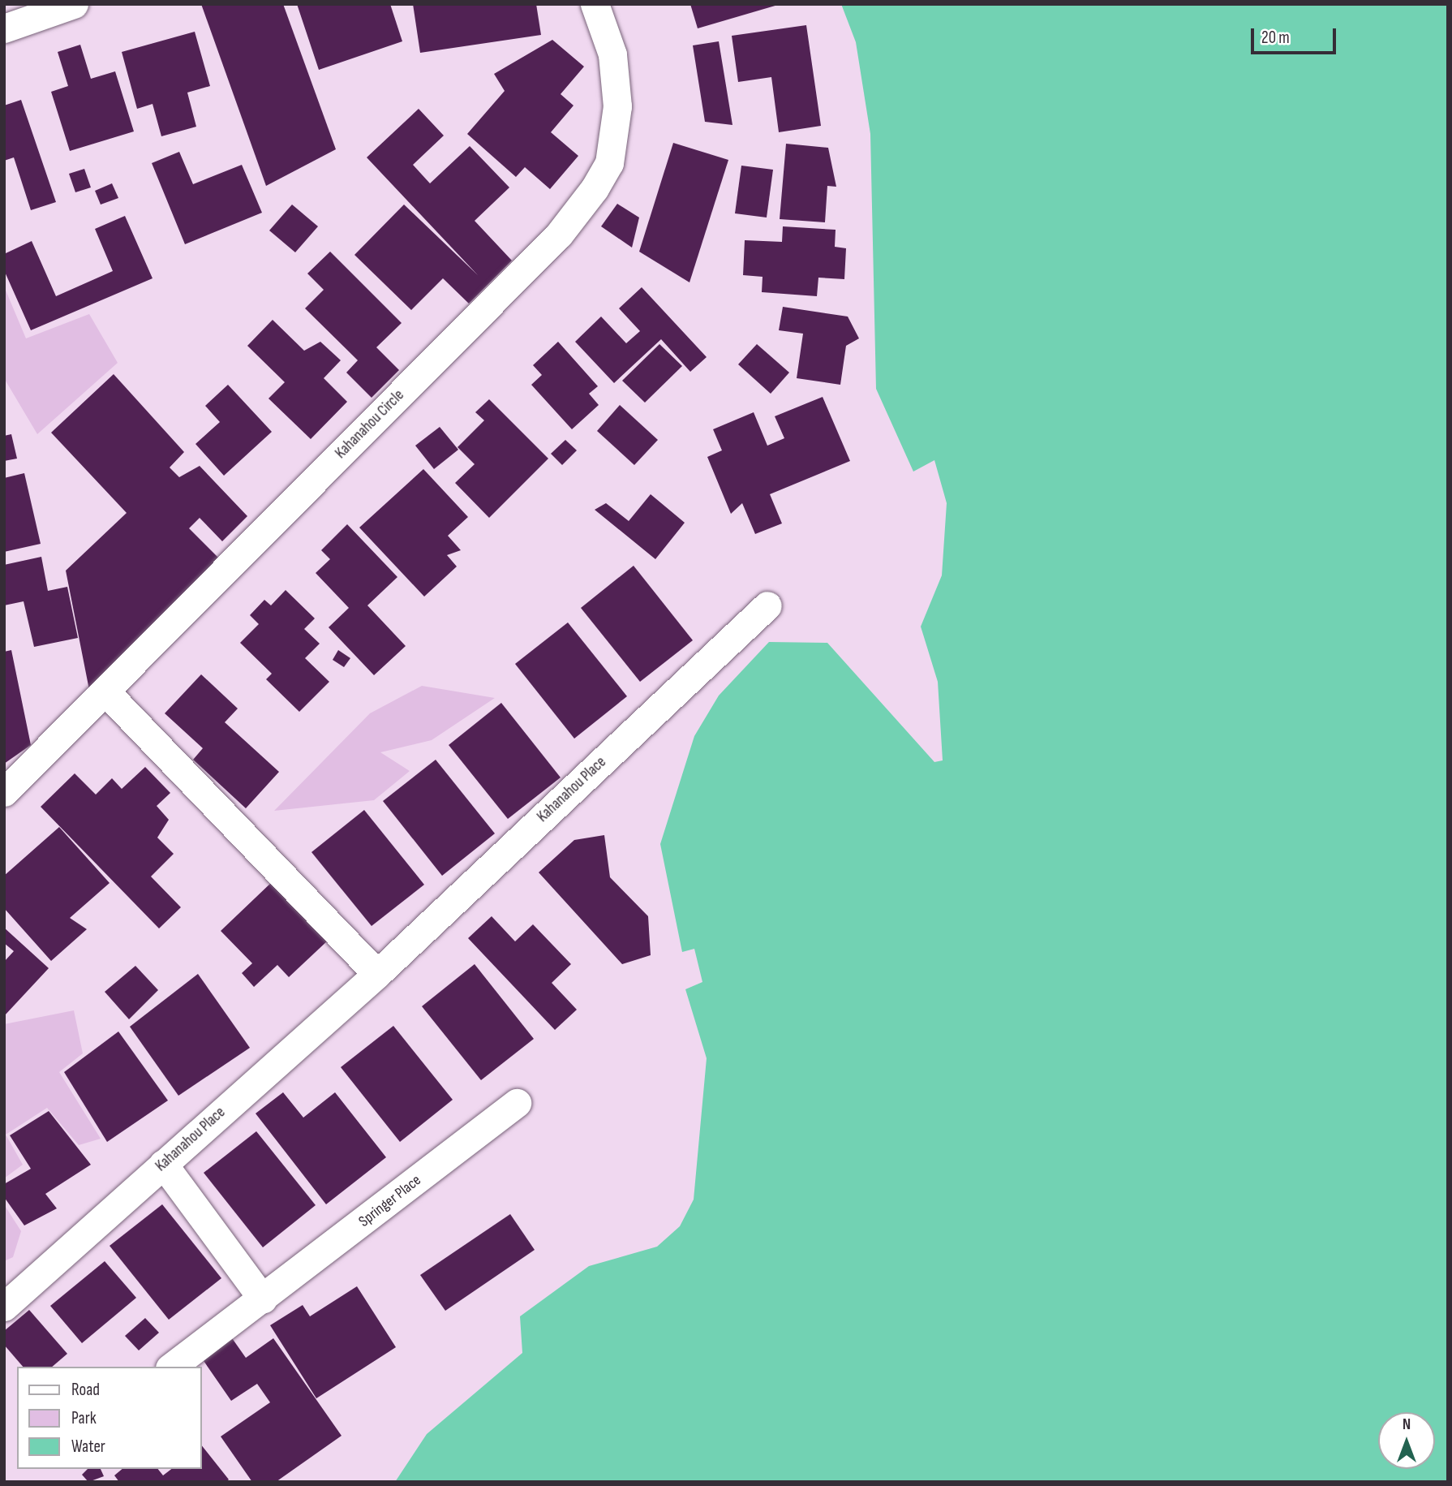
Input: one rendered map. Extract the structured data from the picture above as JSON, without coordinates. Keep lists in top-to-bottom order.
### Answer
{
  "streets": {
    "street": ["Kahanahou Circle", "Kahanahou Place", "Springer Place"]
  },
  "legend": ["Road", "Park", "Water"],
  "scale_bar": "20 m",
  "north": "top"
}
